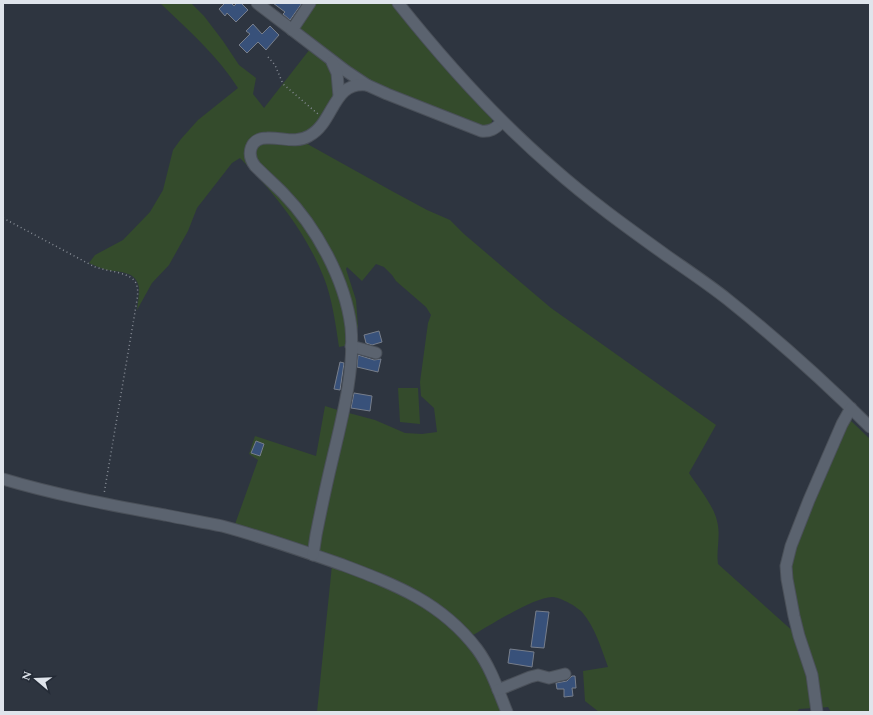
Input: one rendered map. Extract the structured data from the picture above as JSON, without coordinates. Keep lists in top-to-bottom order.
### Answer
{
  "north": "left"
}
